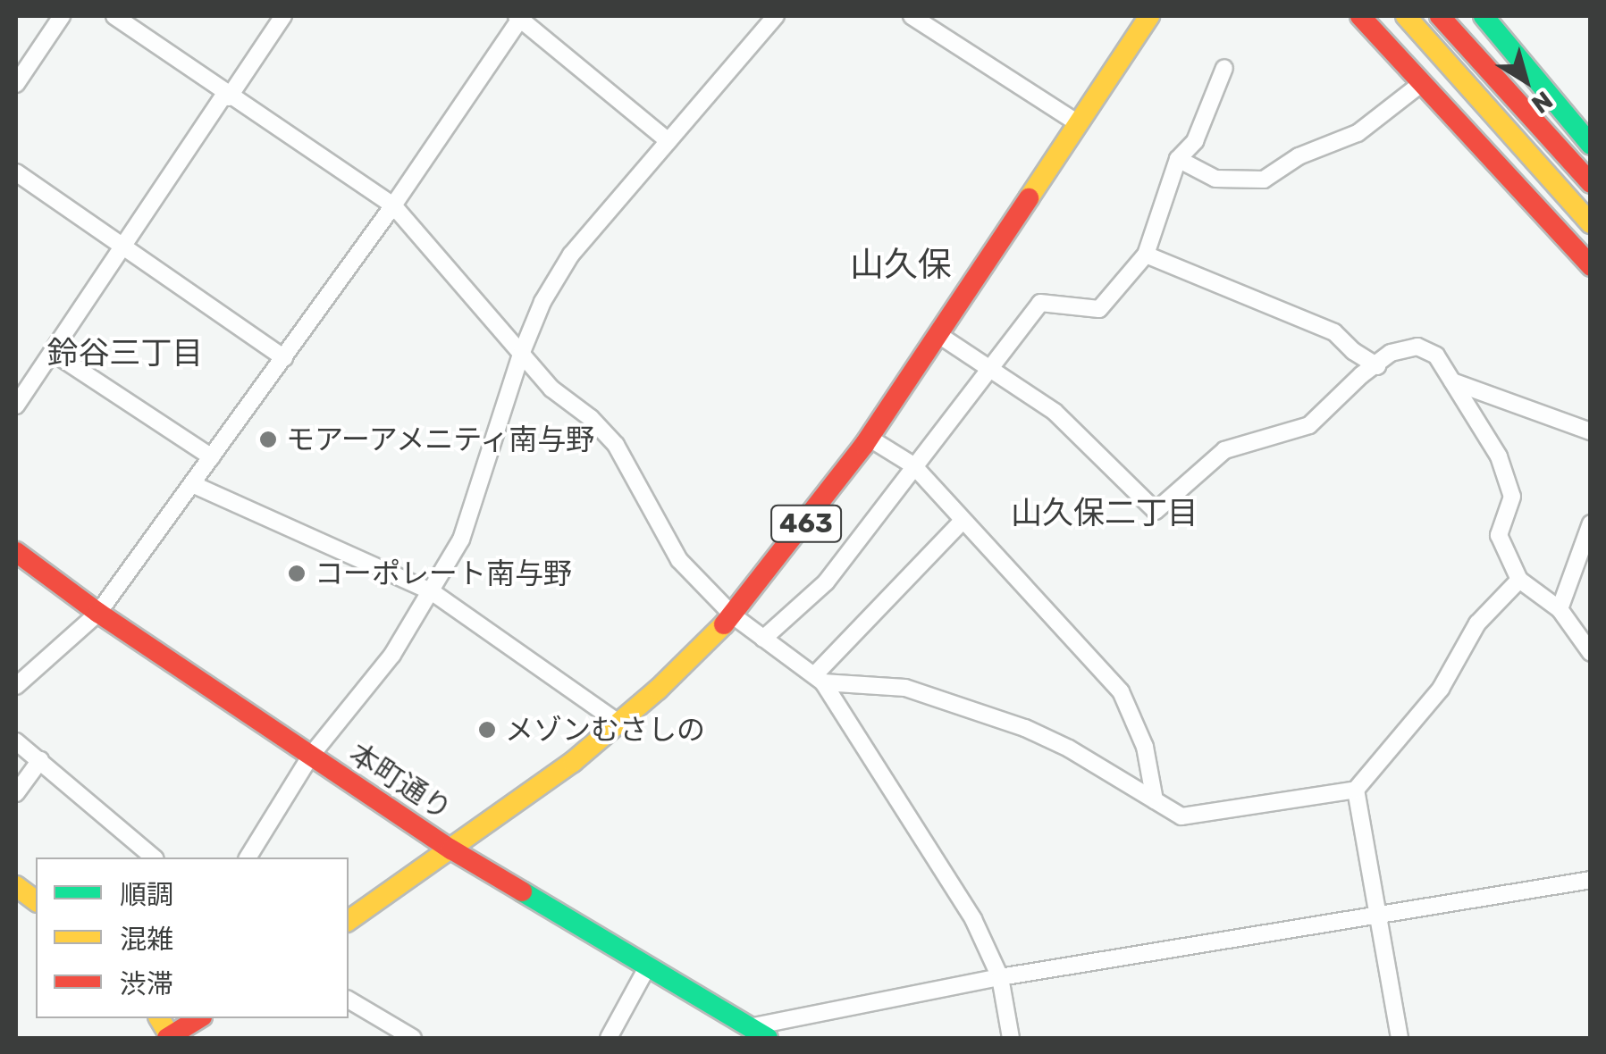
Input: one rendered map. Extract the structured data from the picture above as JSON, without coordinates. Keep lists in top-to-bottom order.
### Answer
{
  "streets": {
    "main road": ["463", "本町通り"]
  },
  "crossings": [
    ["463", "本町通り"]
  ],
  "districts": ["山久保", "鈴谷三丁目", "山久保二丁目"],
  "places": ["モアーアメニティ南与野", "コーポレート南与野", "メゾンむさしの"],
  "legend": ["順調", "混雑", "渋滞"],
  "north": "bottom right"
}
